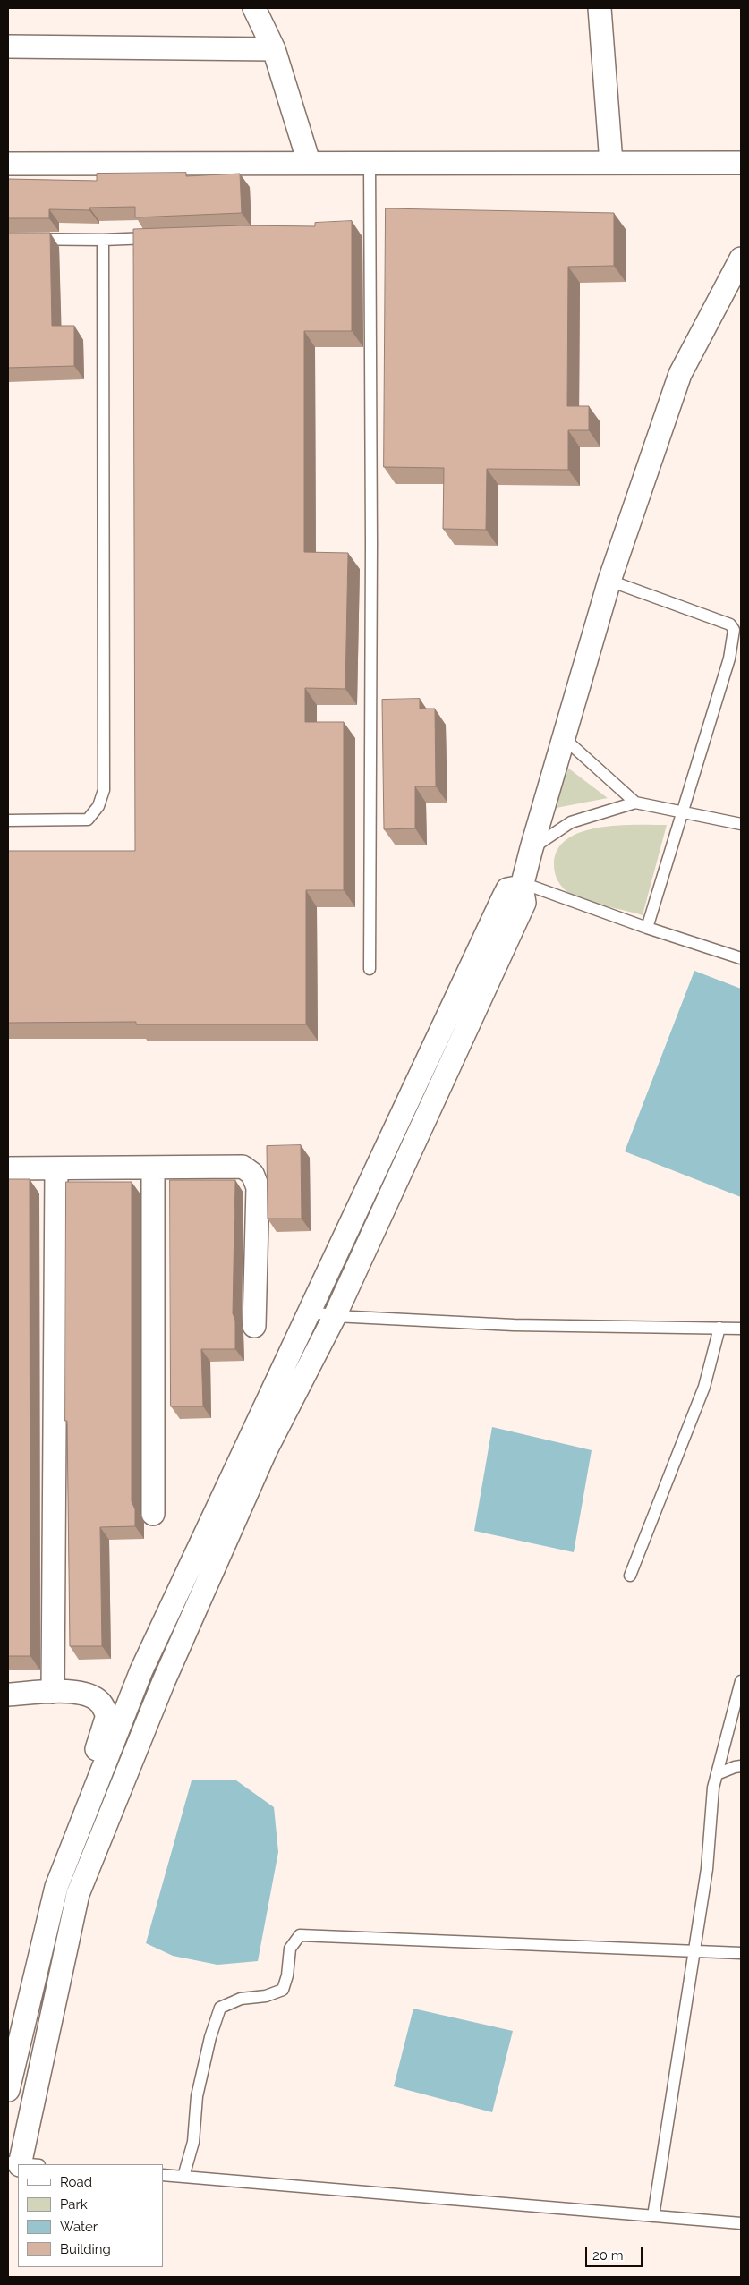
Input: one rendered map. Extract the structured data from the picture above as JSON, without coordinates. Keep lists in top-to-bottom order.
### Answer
{
  "legend": [
    "Road",
    "Park",
    "Water",
    "Building"
  ],
  "scale_bar": "20 m"
}
